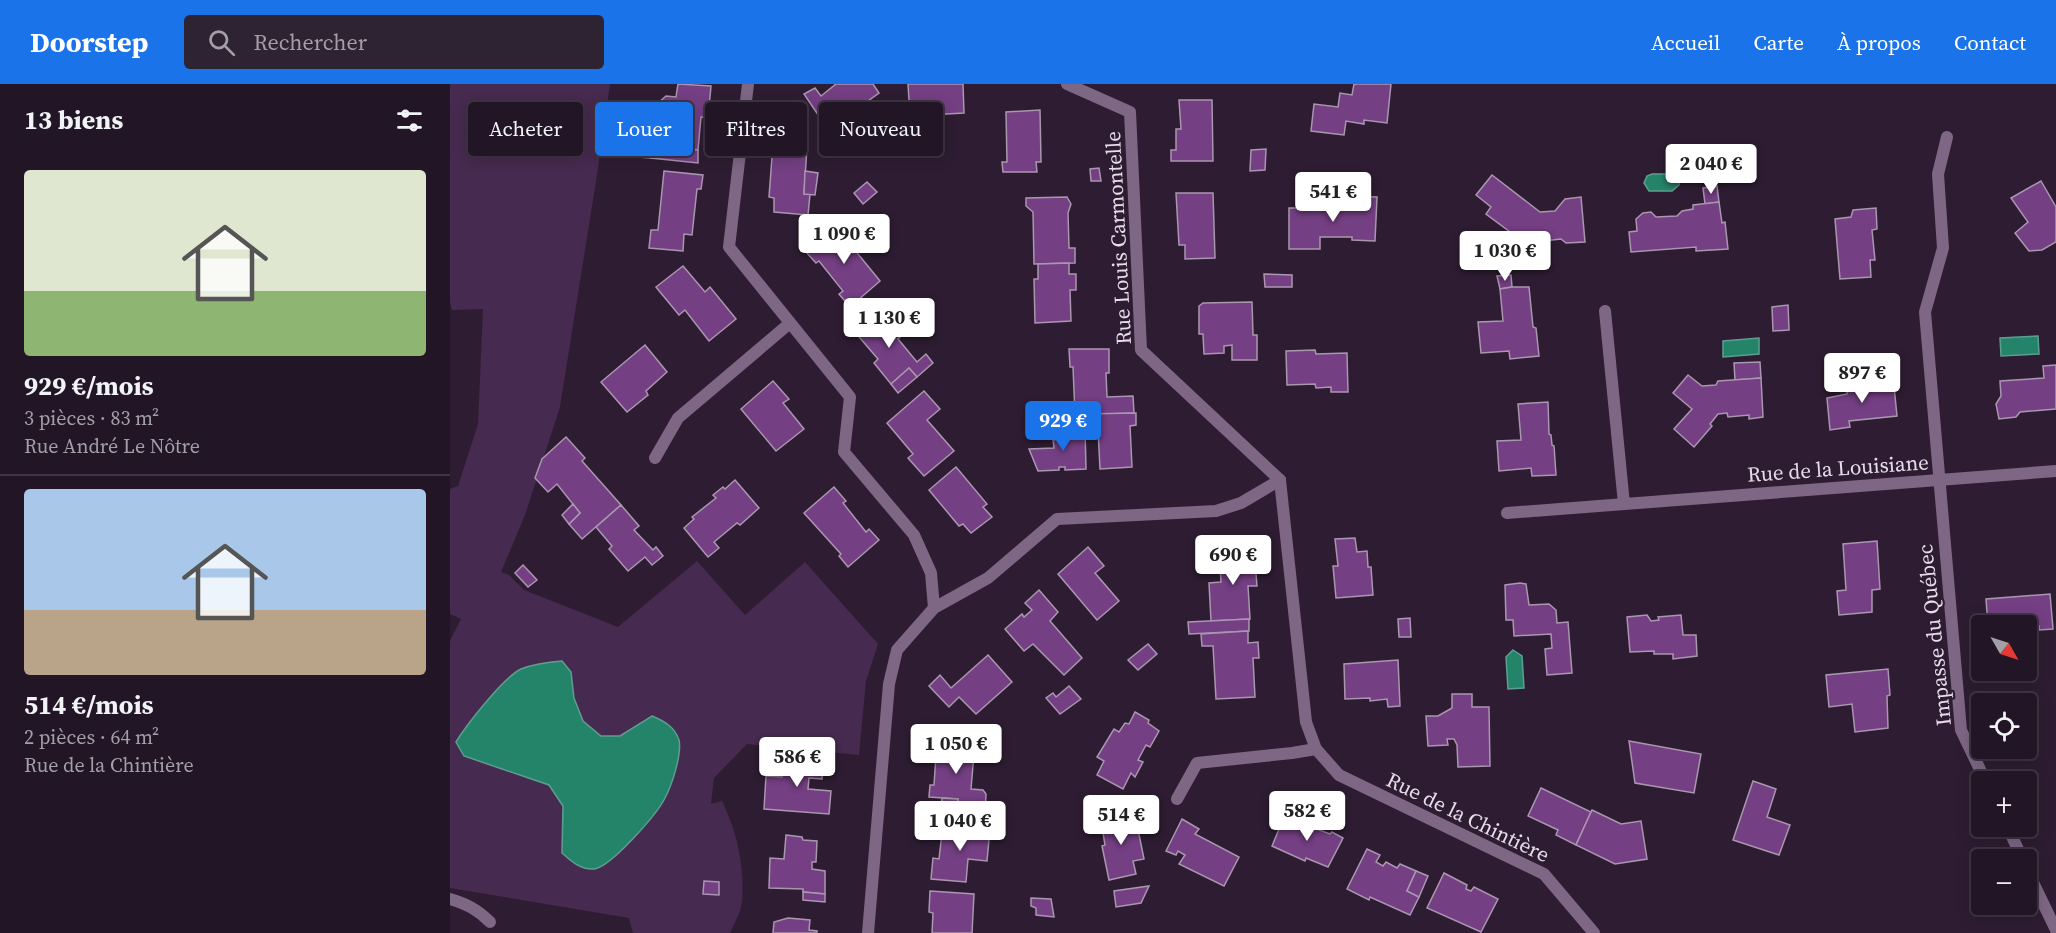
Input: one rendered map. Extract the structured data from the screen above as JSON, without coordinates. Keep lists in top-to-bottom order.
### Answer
{
  "streets": {
    "street": [
      "Rue Louis Carmontelle",
      "Rue de la Louisiane",
      "Impasse du Québec",
      "Rue de la Chintière"
    ]
  },
  "crossings": [
    ["Rue Louis Carmontelle", "Rue de la Chintière"],
    ["Rue de la Louisiane", "Impasse du Québec"]
  ],
  "north": "bottom right",
  "page": {
    "header": "Doorstep",
    "search": "Rechercher",
    "nav": [
      "Accueil",
      "Carte",
      "À propos",
      "Contact"
    ],
    "heading": "13 biens",
    "chip": [
      "Acheter",
      "Louer",
      "Filtres",
      "Nouveau"
    ],
    "price": [
      "2 040 €",
      "541 €",
      "1 090 €",
      "1 030 €",
      "1 130 €",
      "897 €",
      "929 €",
      "690 €",
      "1 050 €",
      "586 €",
      "582 €",
      "514 €",
      "1 040 €"
    ],
    "list": [
      {
        "name": "929 €/mois",
        "note": "3 pièces · 83 m² · Rue André Le Nôtre"
      },
      {
        "name": "514 €/mois",
        "note": "2 pièces · 64 m² · Rue de la Chintière"
      }
    ],
    "map_buttons": ["+", "−"]
  }
}
